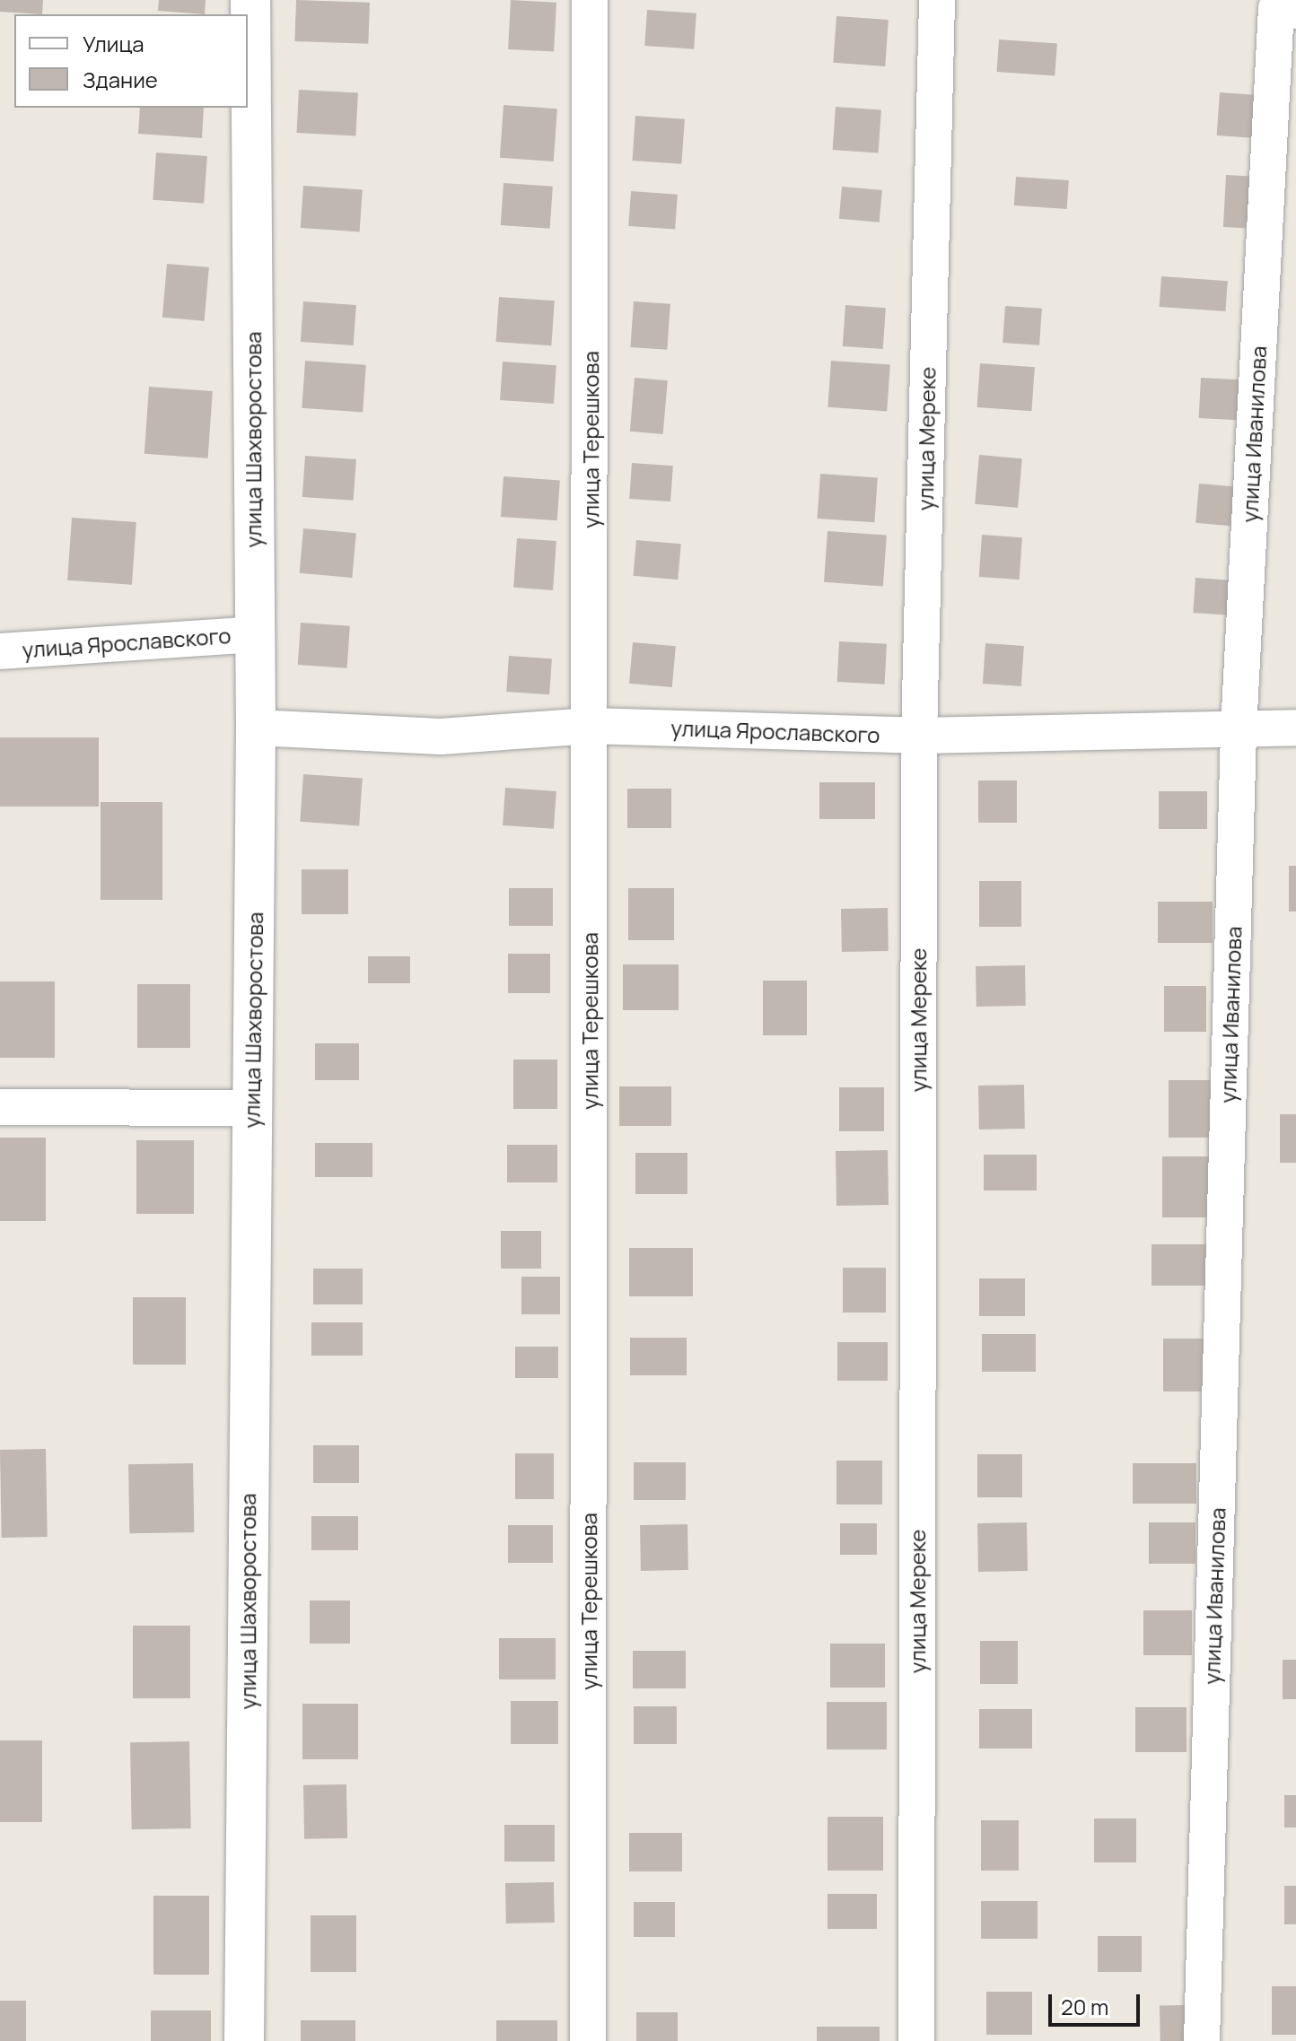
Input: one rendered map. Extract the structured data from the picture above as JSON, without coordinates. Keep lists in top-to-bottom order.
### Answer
{
  "streets": {
    "street": [
      "улица Иванилова",
      "улица Мереке",
      "улица Шахворостова",
      "улица Терешкова",
      "улица Ярославского"
    ]
  },
  "crossings": [
    ["улица Иванилова", "улица Ярославского"],
    ["улица Мереке", "улица Ярославского"],
    ["улица Шахворостова", "улица Ярославского"],
    ["улица Терешкова", "улица Ярославского"]
  ],
  "legend": ["Улица", "Здание"],
  "scale_bar": "20 m"
}
